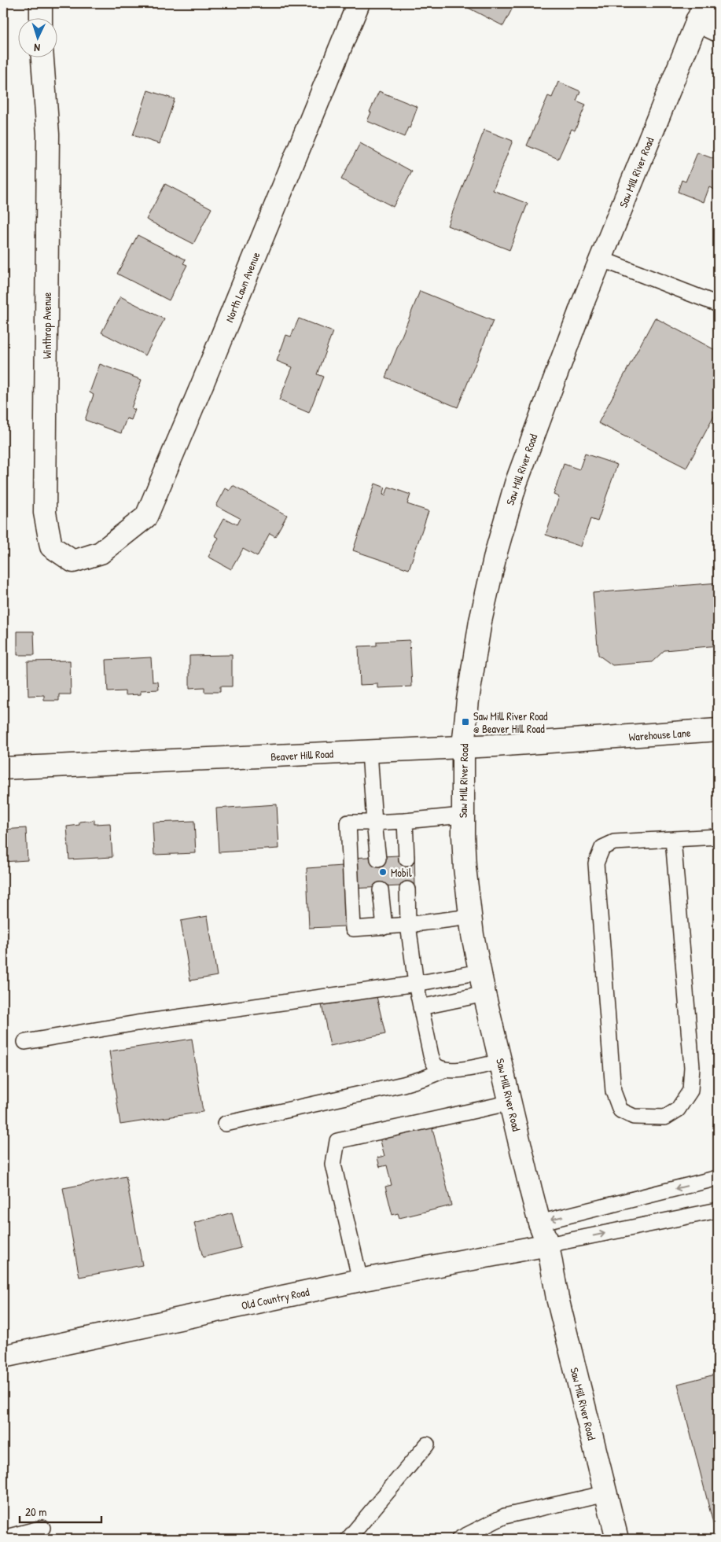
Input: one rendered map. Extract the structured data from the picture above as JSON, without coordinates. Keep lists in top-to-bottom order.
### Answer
{
  "streets": {
    "street": [
      "Saw Mill River Road",
      "North Lawn Avenue",
      "Winthrop Avenue",
      "Warehouse Lane",
      "Beaver Hill Road",
      "Old Country Road"
    ]
  },
  "crossings": [
    ["Saw Mill River Road", "Beaver Hill Road"],
    ["Saw Mill River Road", "Old Country Road"],
    ["North Lawn Avenue", "Winthrop Avenue"],
    ["Warehouse Lane", "Beaver Hill Road"]
  ],
  "places": {
    "transit": ["Saw Mill River Road @ Beaver Hill Road"],
    "other": ["Mobil"]
  },
  "scale_bar": "20 m",
  "north": "bottom"
}
